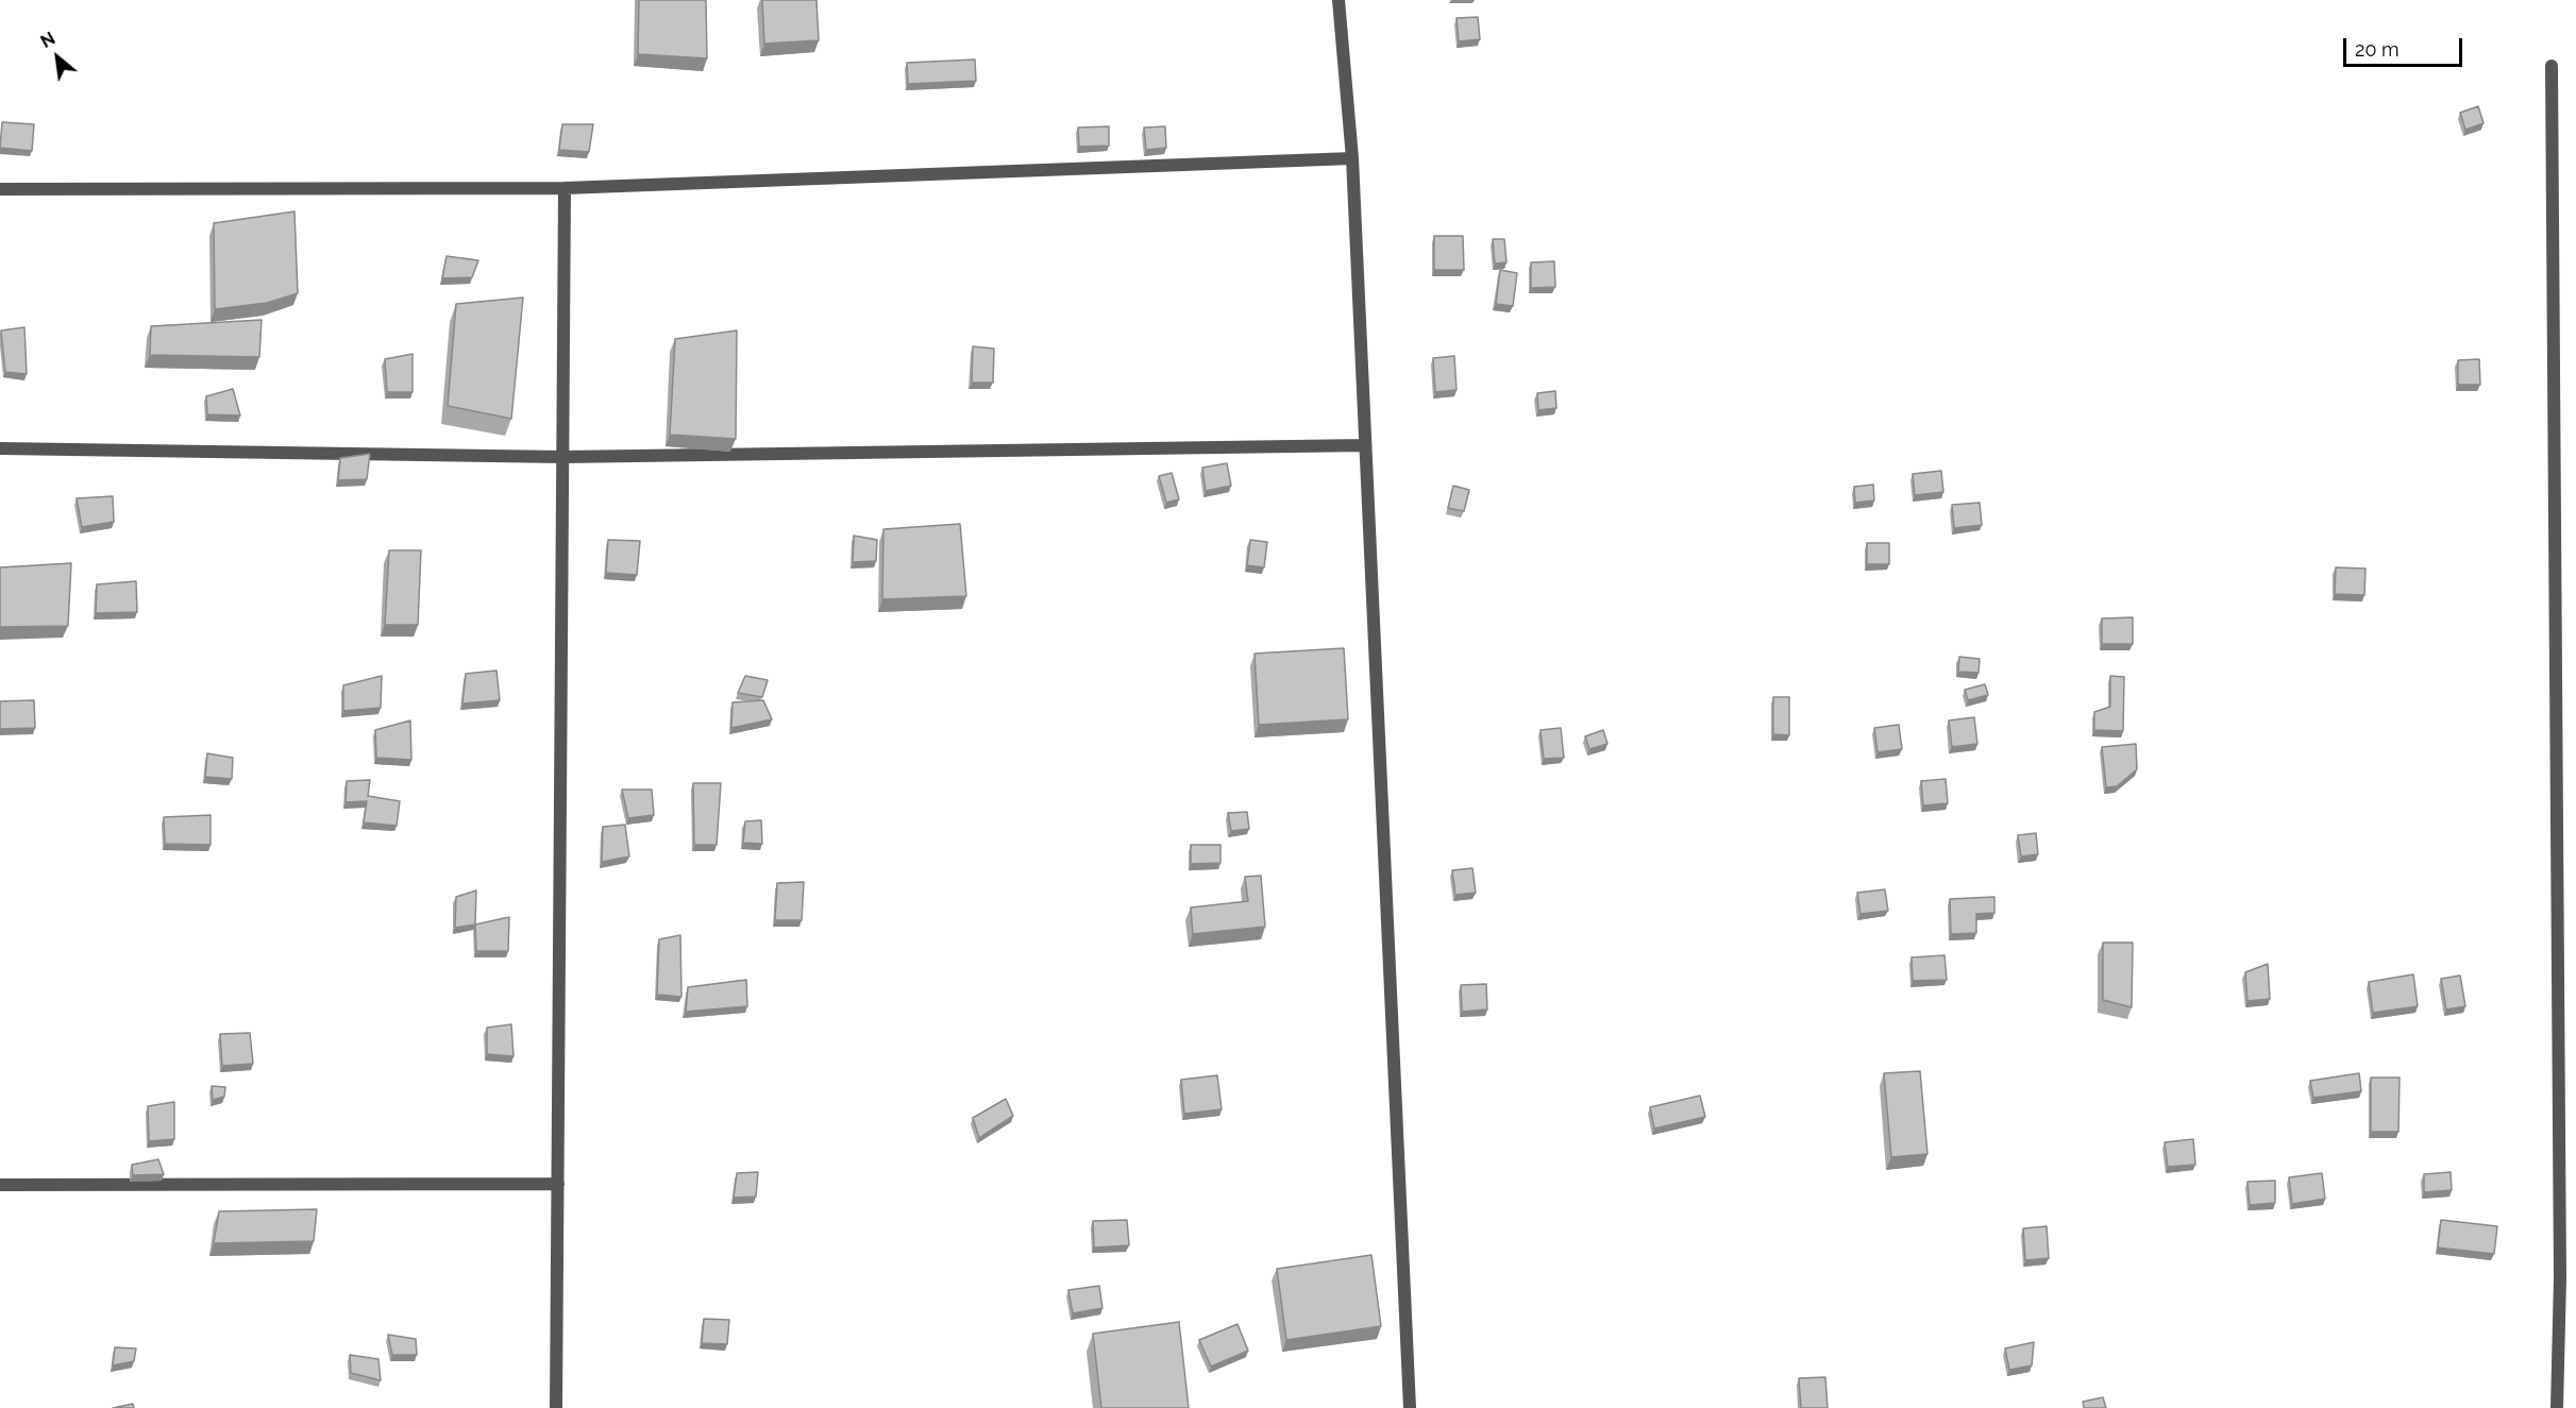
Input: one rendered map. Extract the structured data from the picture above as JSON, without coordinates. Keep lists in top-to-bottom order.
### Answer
{
  "scale_bar": "20 m",
  "north": "top left"
}
